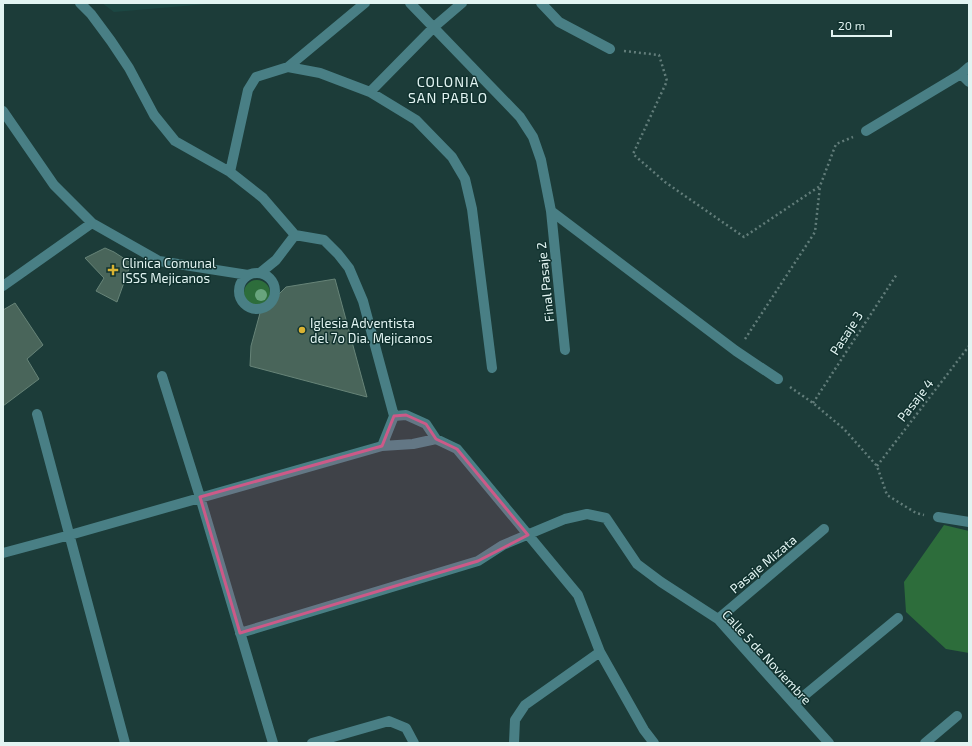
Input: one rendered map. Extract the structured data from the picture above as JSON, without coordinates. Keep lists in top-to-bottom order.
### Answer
{
  "streets": {
    "street": ["Final Pasaje 2", "Pasaje Mizata", "Calle 5 de Noviembre"],
    "path": ["Pasaje 3", "Pasaje 4"]
  },
  "crossings": [
    ["Pasaje Mizata", "Calle 5 de Noviembre"]
  ],
  "districts": ["COLONIA SAN PABLO"],
  "places": {
    "health": ["Clinica Comunal ISSS Mejicanos"],
    "other": ["Iglesia Adventista del 7o Dia. Mejicanos"]
  },
  "scale_bar": "20 m"
}
